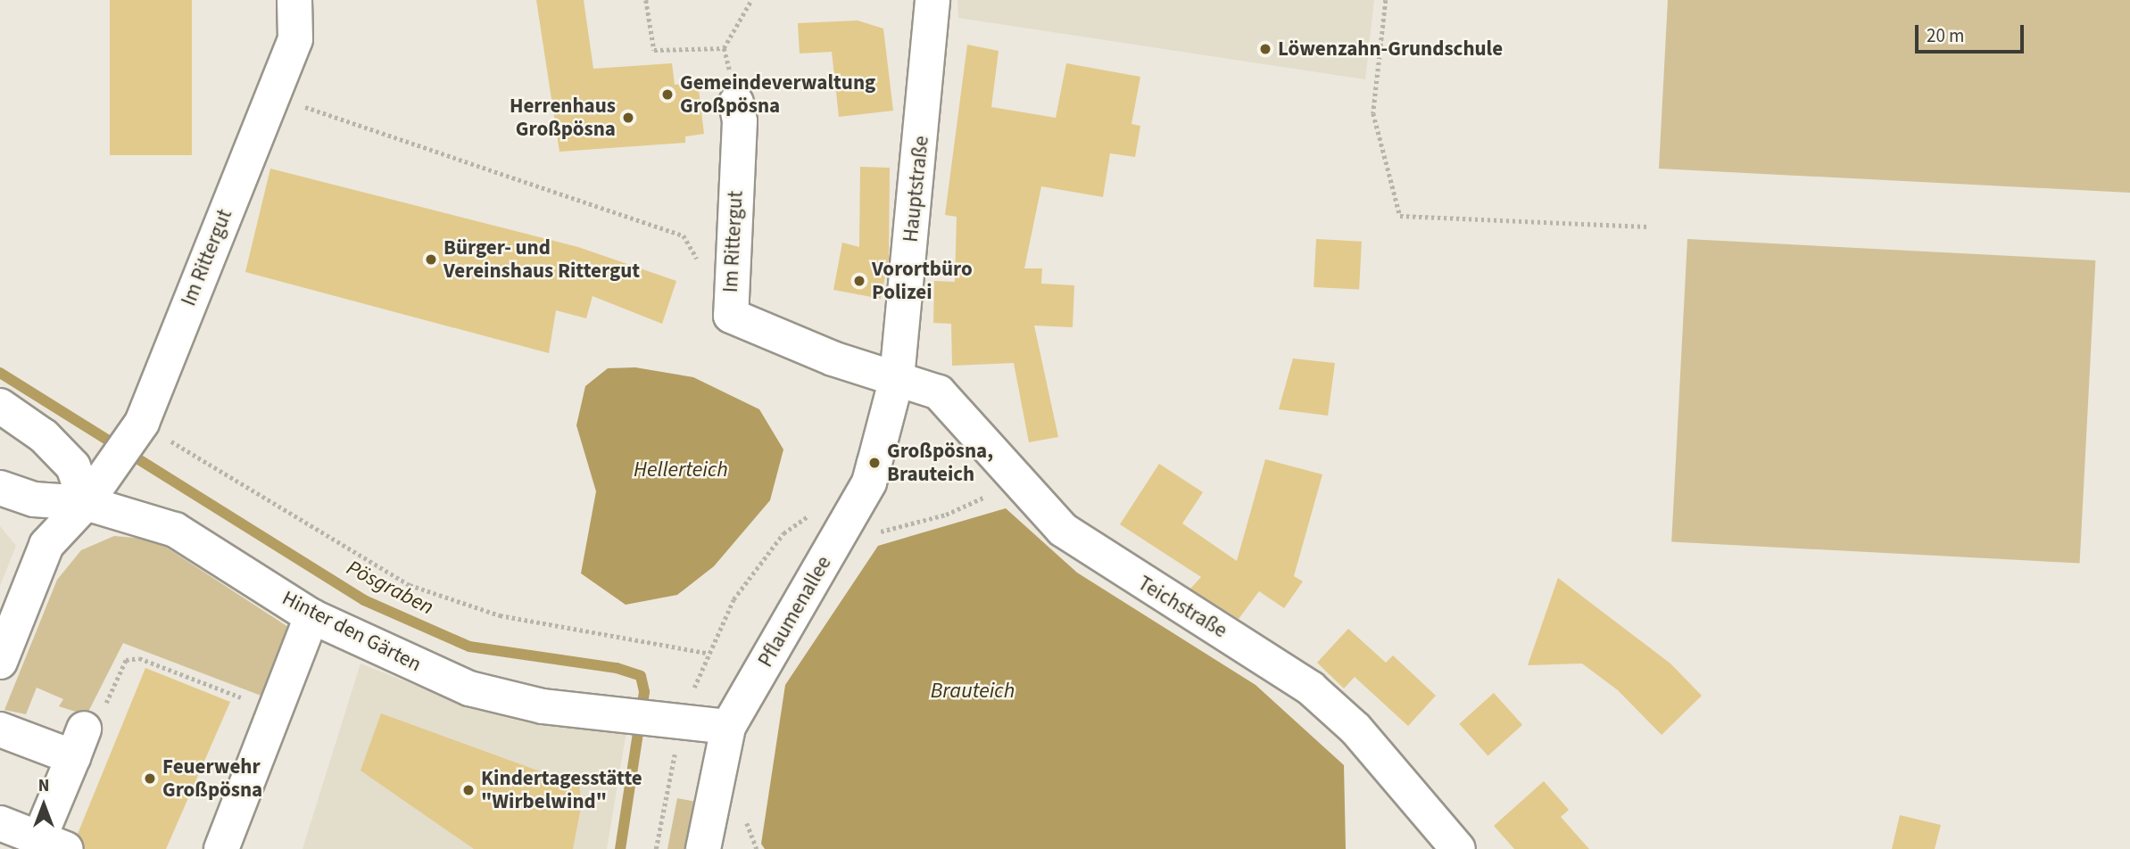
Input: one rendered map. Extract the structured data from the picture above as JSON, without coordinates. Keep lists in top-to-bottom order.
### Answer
{
  "streets": {
    "street": [
      "Hauptstraße",
      "Im Rittergut",
      "Teichstraße",
      "Pflaumenallee",
      "Hinter den Gärten"
    ]
  },
  "crossings": [
    ["Hauptstraße", "Im Rittergut"],
    ["Hauptstraße", "Teichstraße"],
    ["Hauptstraße", "Pflaumenallee"],
    ["Im Rittergut", "Teichstraße"],
    ["Im Rittergut", "Pflaumenallee"],
    ["Im Rittergut", "Hinter den Gärten"],
    ["Teichstraße", "Pflaumenallee"],
    ["Pflaumenallee", "Hinter den Gärten"]
  ],
  "water": ["Hellerteich", "Pösgraben", "Brauteich"],
  "places": [
    "Löwenzahn-Grundschule",
    "Gemeindeverwaltung Großpösna",
    "Herrenhaus Großpösna",
    "Bürger- und Vereinshaus Rittergut",
    "Vorortbüro Polizei",
    "Großpösna, Brauteich",
    "Feuerwehr Großpösna",
    "Kindertagesstätte \"Wirbelwind\""
  ],
  "scale_bar": "20 m",
  "north": "top"
}
